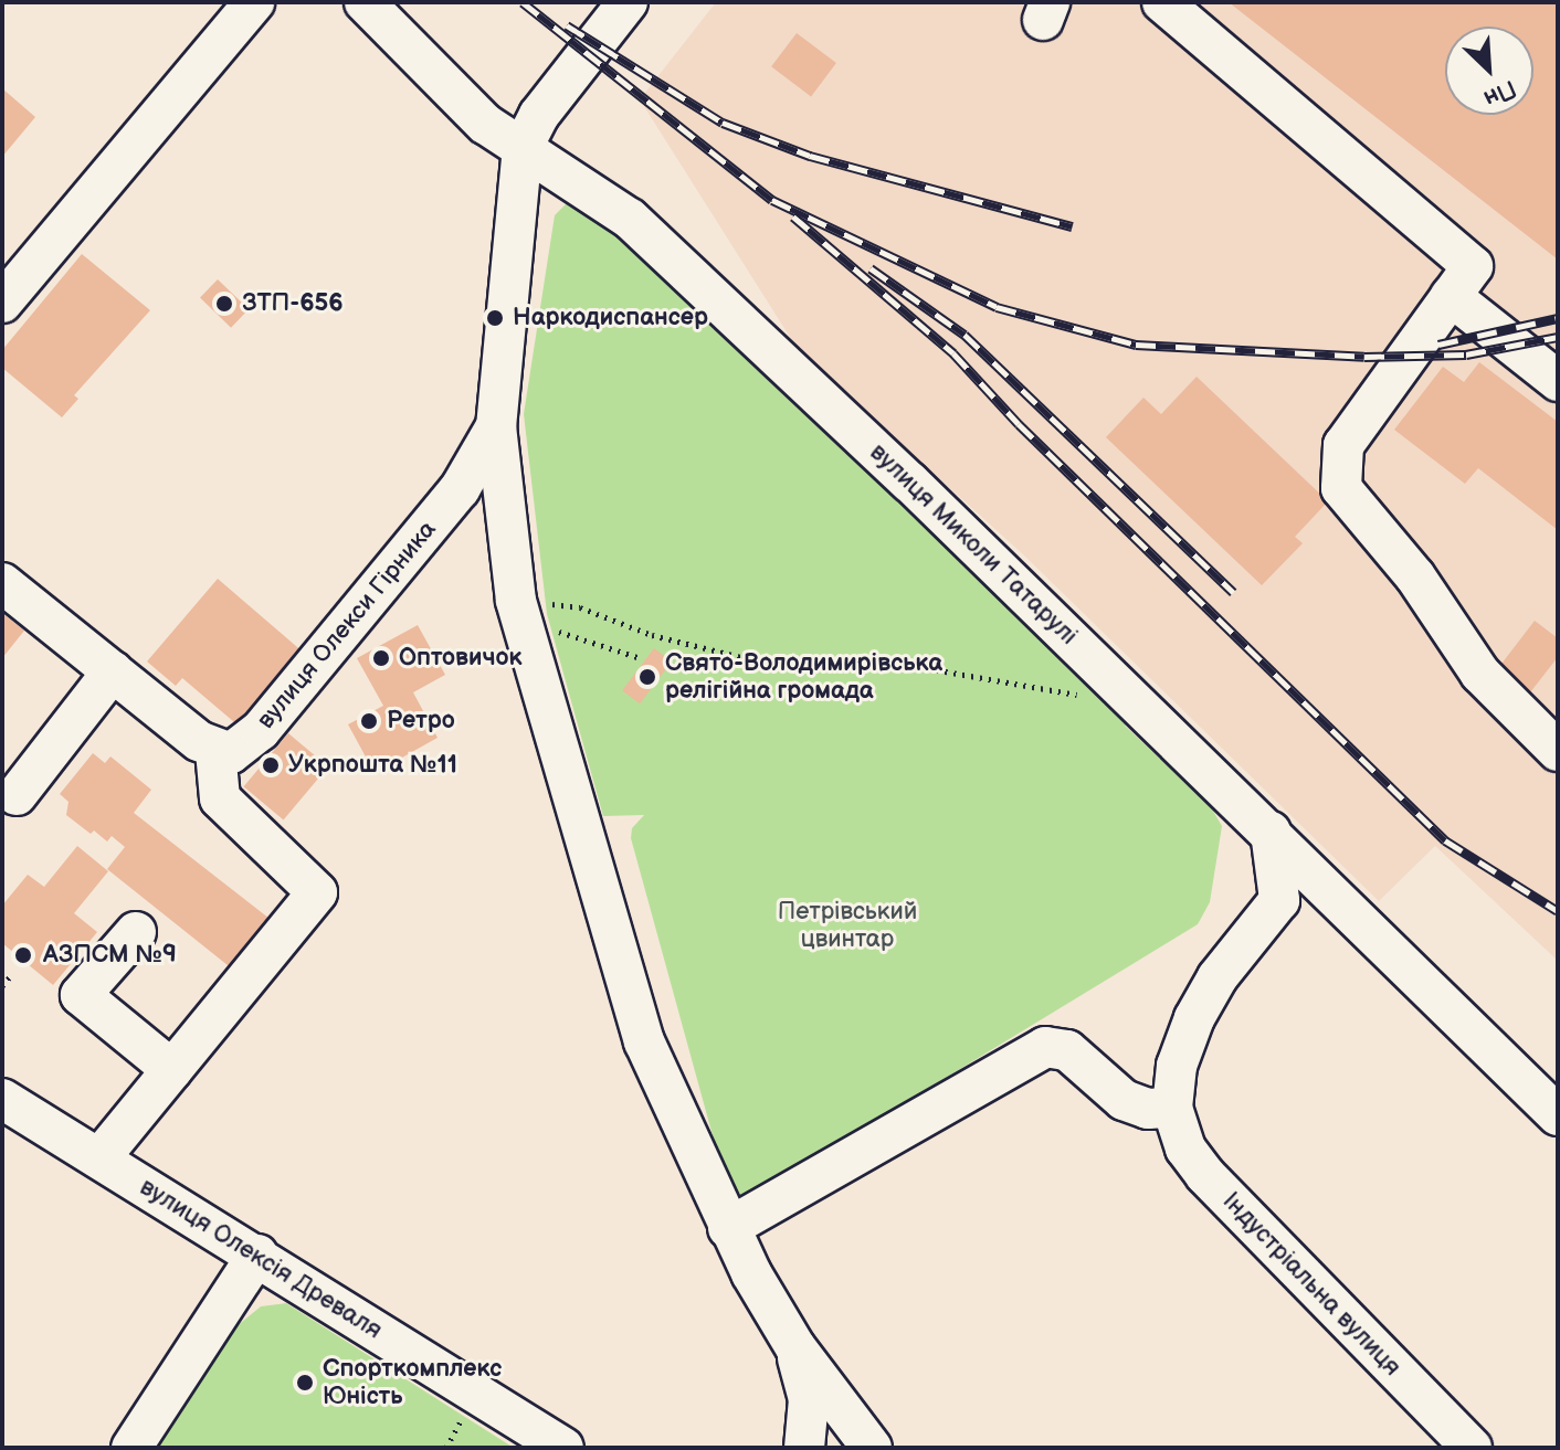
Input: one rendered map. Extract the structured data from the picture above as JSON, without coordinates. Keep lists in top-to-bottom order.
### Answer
{
  "streets": {
    "street": [
      "вулиця Миколи Татарулі",
      "вулиця Олекси Гірника",
      "вулиця Олексія Древаля",
      "Індустріальна вулиця"
    ]
  },
  "parks": ["Петрівський цвинтар"],
  "places": [
    "ЗТП-656",
    "Наркодиспансер",
    "Оптовичок",
    "Свято-Володимирівська релігійна громада",
    "Ретро",
    "Укрпошта №11",
    "АЗПСМ №9",
    "Cпорткомплекс Юність"
  ],
  "north": "bottom right"
}
